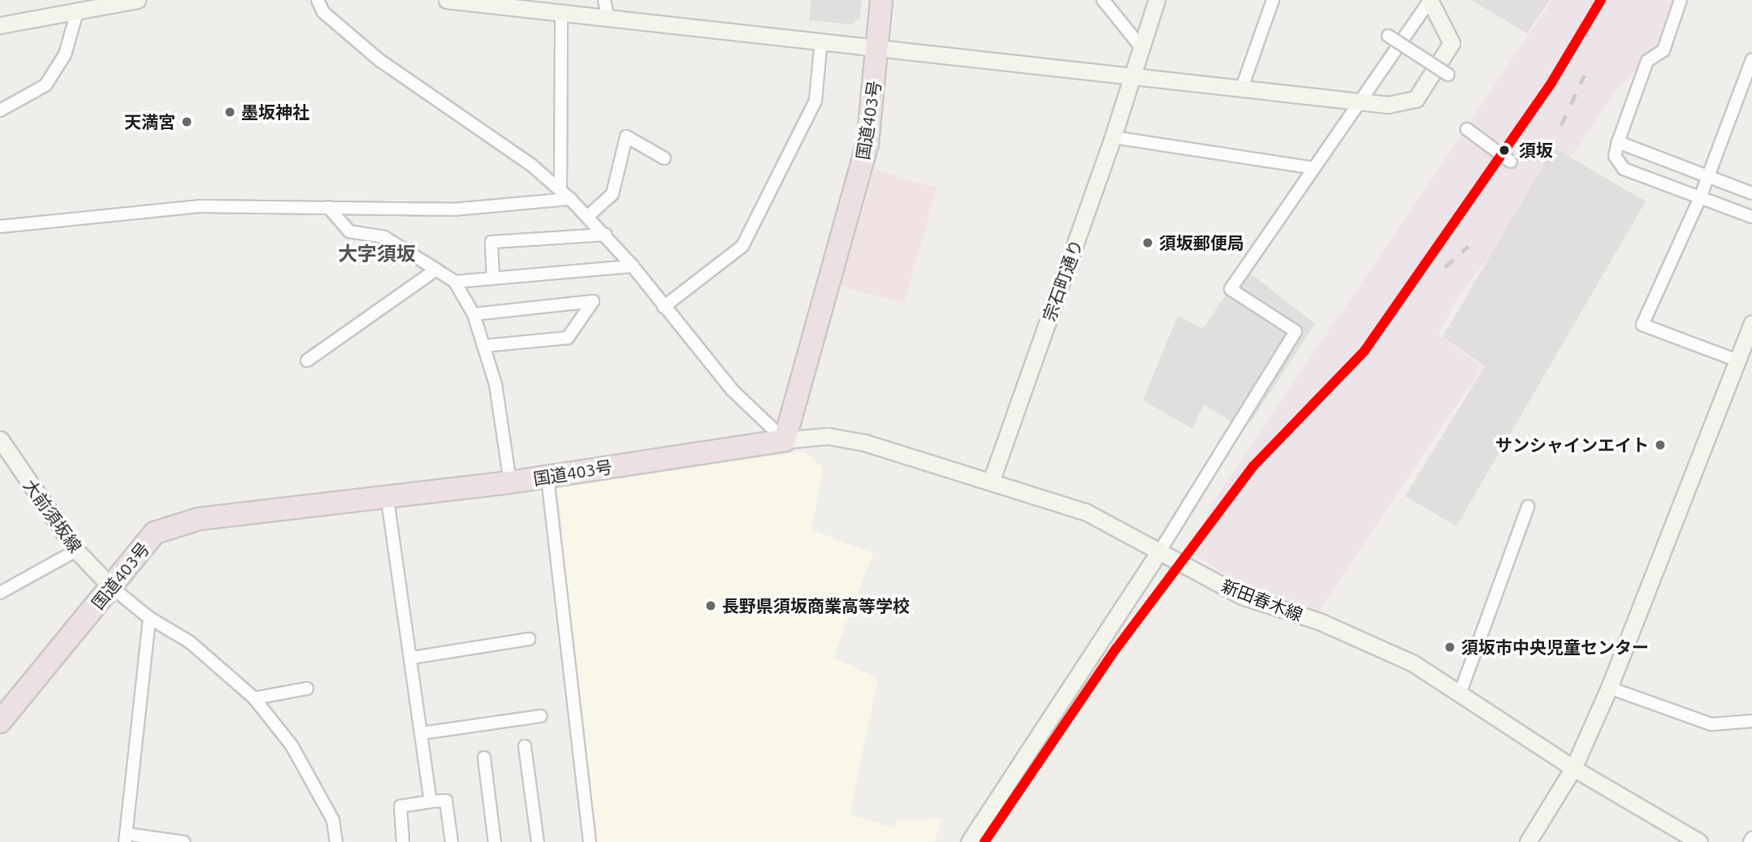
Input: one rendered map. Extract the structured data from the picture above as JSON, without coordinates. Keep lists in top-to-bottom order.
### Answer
{
  "streets": {
    "highway": ["国道403号"],
    "main road": ["宗石町通り", "大前須坂線", "新田春木線"]
  },
  "crossings": [
    ["国道403号", "大前須坂線"],
    ["国道403号", "新田春木線"],
    ["宗石町通り", "新田春木線"]
  ],
  "districts": ["大字須坂"],
  "places": [
    "墨坂神社",
    "天満宮",
    "須坂",
    "須坂郵便局",
    "サンシャインエイト",
    "長野県須坂商業高等学校",
    "須坂市中央児童センター"
  ]
}
